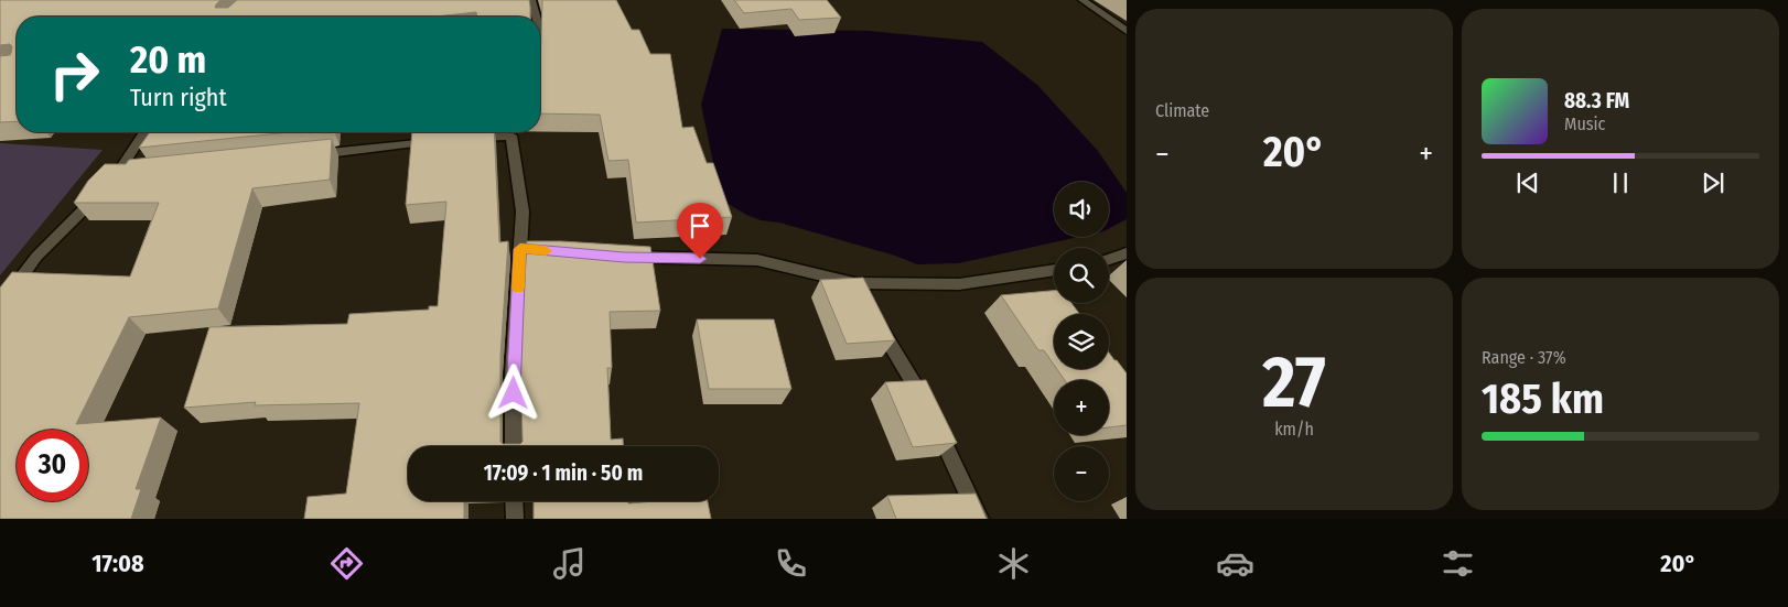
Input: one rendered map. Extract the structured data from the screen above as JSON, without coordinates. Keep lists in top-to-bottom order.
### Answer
{
  "page": {
    "tile": [
      "Climate",
      ["27", "km/h"],
      ["Range · 37%", "185 km"]
    ],
    "turn": ["20 m", "Turn right"],
    "song": ["88.3 FM", "Music"],
    "heat": ["−", "20°", "+"],
    "map_buttons": ["+", "−"],
    "limit": "30",
    "trip": "17:09 · 1 min · 50 m",
    "tabs": ["17:08", "20°"]
  }
}
